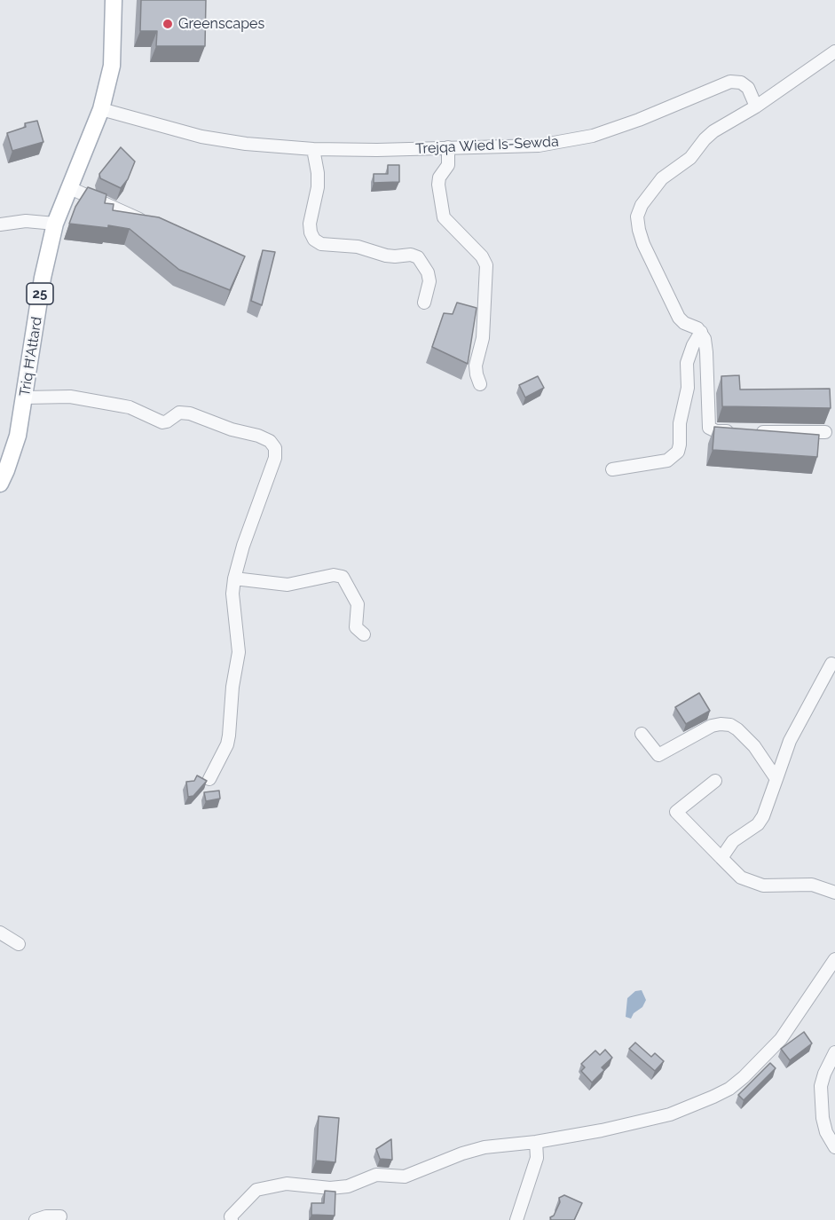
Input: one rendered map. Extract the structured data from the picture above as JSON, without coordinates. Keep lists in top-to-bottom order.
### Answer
{
  "streets": {
    "main road": ["25", "Triq Ħ'Attard"],
    "street": ["Trejqa Wied Is-Sewda"]
  },
  "crossings": [
    ["Trejqa Wied Is-Sewda", "25"],
    ["Trejqa Wied Is-Sewda", "Triq Ħ'Attard"],
    ["25", "Triq Ħ'Attard"]
  ],
  "places": ["Greenscapes"]
}
